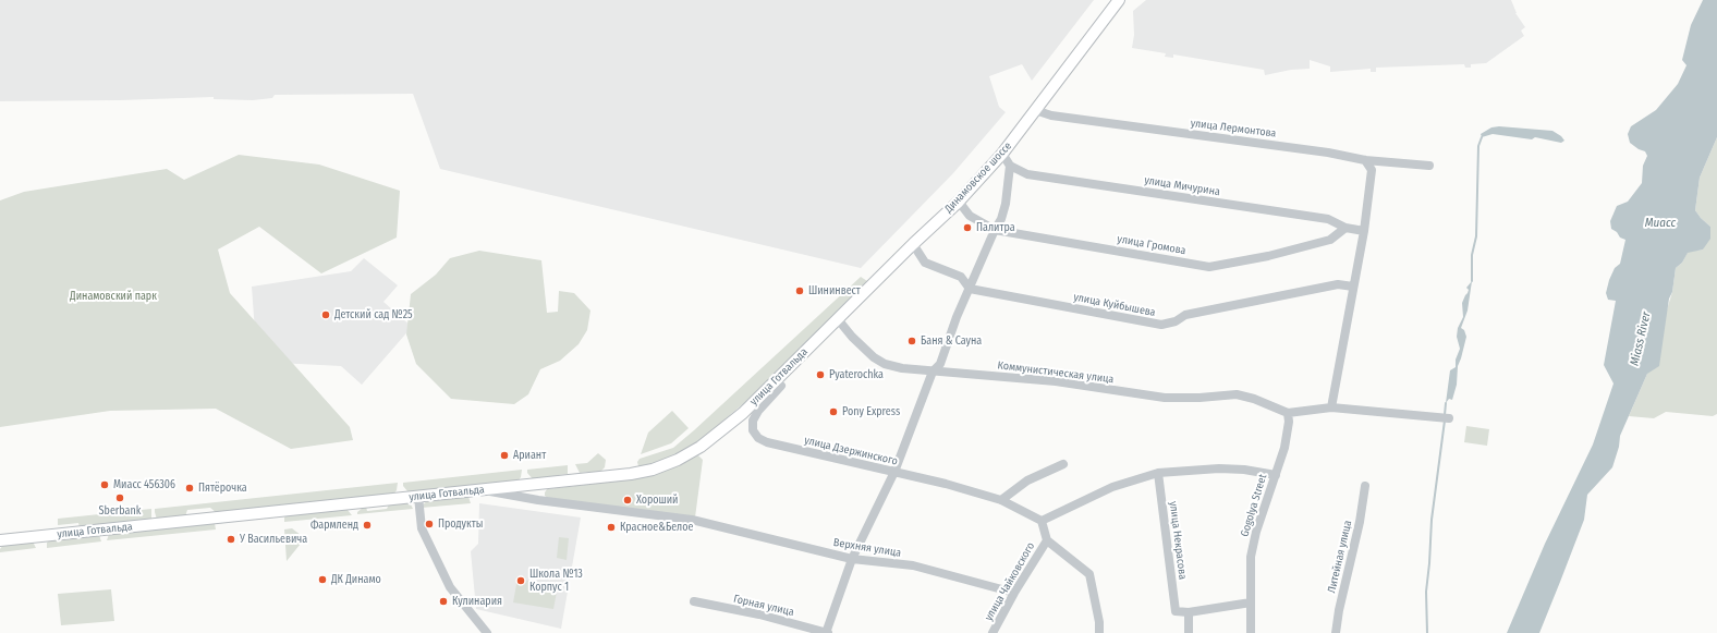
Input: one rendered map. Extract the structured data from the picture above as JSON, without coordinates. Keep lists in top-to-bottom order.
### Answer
{
  "streets": {
    "main road": ["Динамовское шоссе", "улица Готвальда"],
    "street": [
      "улица Лермонтова",
      "улица Мичурина",
      "улица Громова",
      "улица Куйбышева",
      "Коммунистическая улица",
      "улица Дзержинского",
      "Gogolya Street",
      "улица Некрасова",
      "Верхняя улица",
      "Литейная улица",
      "улица Чайковского",
      "Горная улица"
    ]
  },
  "crossings": [
    ["улица Лермонтова", "Динамовское шоссе"],
    ["Динамовское шоссе", "улица Громова"],
    ["Динамовское шоссе", "Коммунистическая улица"],
    ["Динамовское шоссе", "улица Готвальда"],
    ["улица Мичурина", "улица Громова"],
    ["Коммунистическая улица", "улица Готвальда"],
    ["Коммунистическая улица", "Gogolya Street"],
    ["улица Готвальда", "Верхняя улица"],
    ["Верхняя улица", "улица Чайковского"]
  ],
  "water": ["Миасс", "Miass River"],
  "parks": ["Динамовский парк"],
  "places": [
    "Палитра",
    "Шининвест",
    "Детский сад №25",
    "Баня & Сауна",
    "Pyaterochka",
    "Pony Express",
    "Ариант",
    "Миасс 456306",
    "Пятёрочка",
    "Sberbank",
    "Хороший",
    "Продукты",
    "Фармленд",
    "Красное&Белое",
    "У Васильевича",
    "ДК Динамо",
    "Школа №13 Корпус 1",
    "Кулинария"
  ]
}
